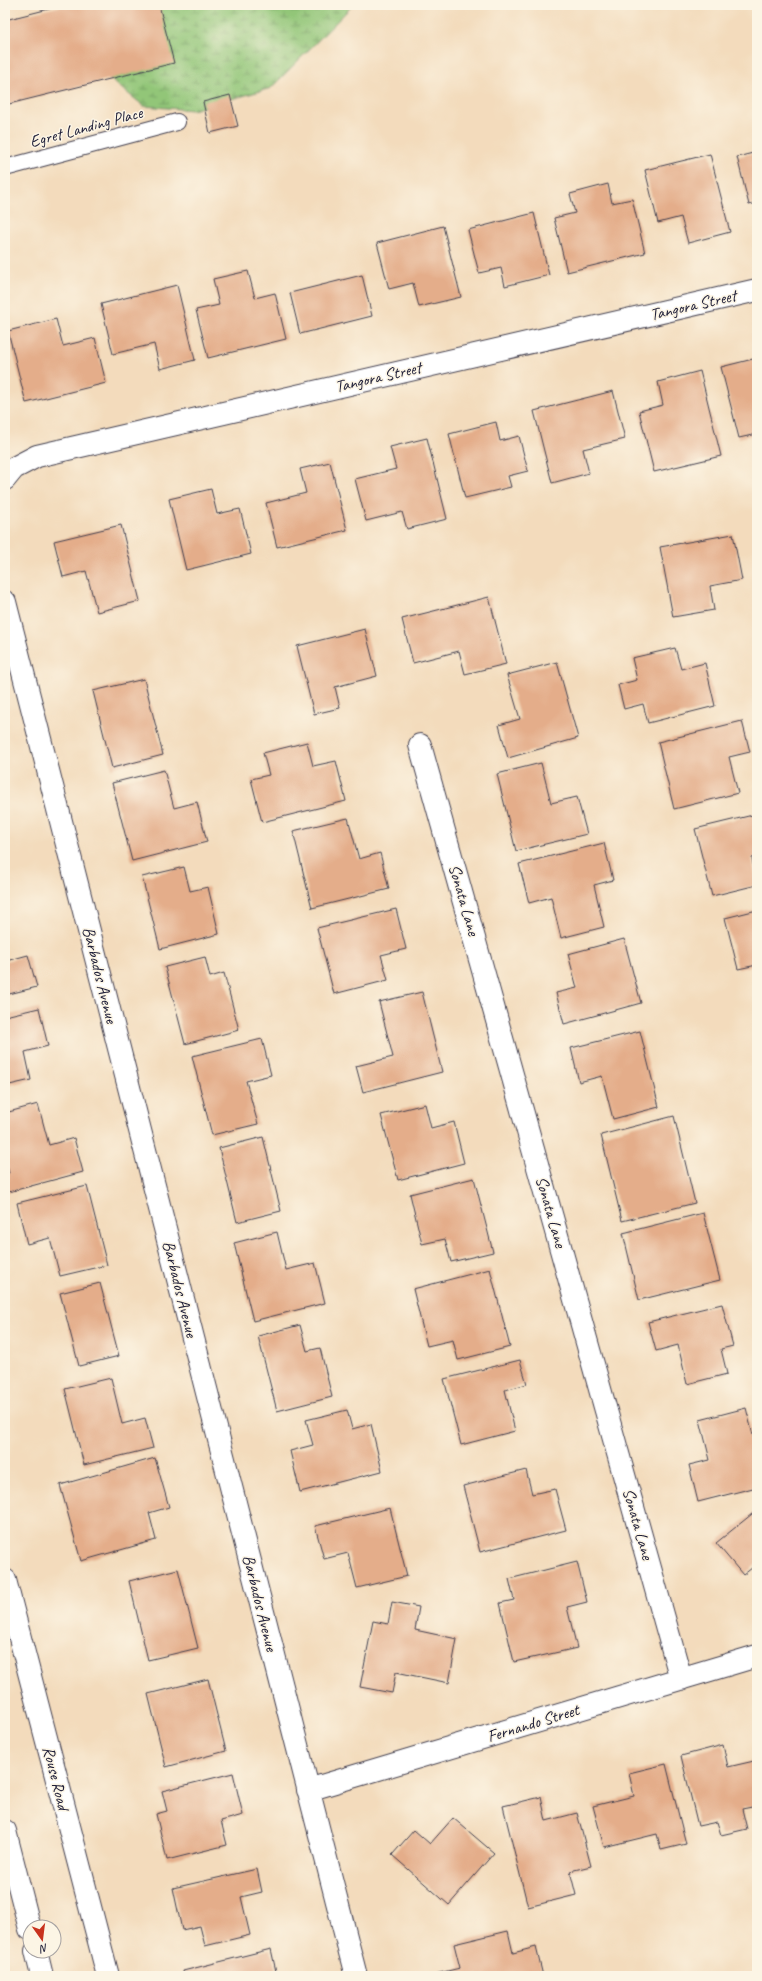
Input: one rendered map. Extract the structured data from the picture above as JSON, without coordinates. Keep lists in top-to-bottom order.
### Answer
{
  "streets": {
    "street": [
      "Tangora Street",
      "Sonata Lane",
      "Barbados Avenue",
      "Fernando Street",
      "Rouse Road"
    ],
    "lane": ["Egret Landing Place"]
  },
  "crossings": [
    ["Sonata Lane", "Fernando Street"],
    ["Barbados Avenue", "Fernando Street"]
  ],
  "north": "bottom"
}
